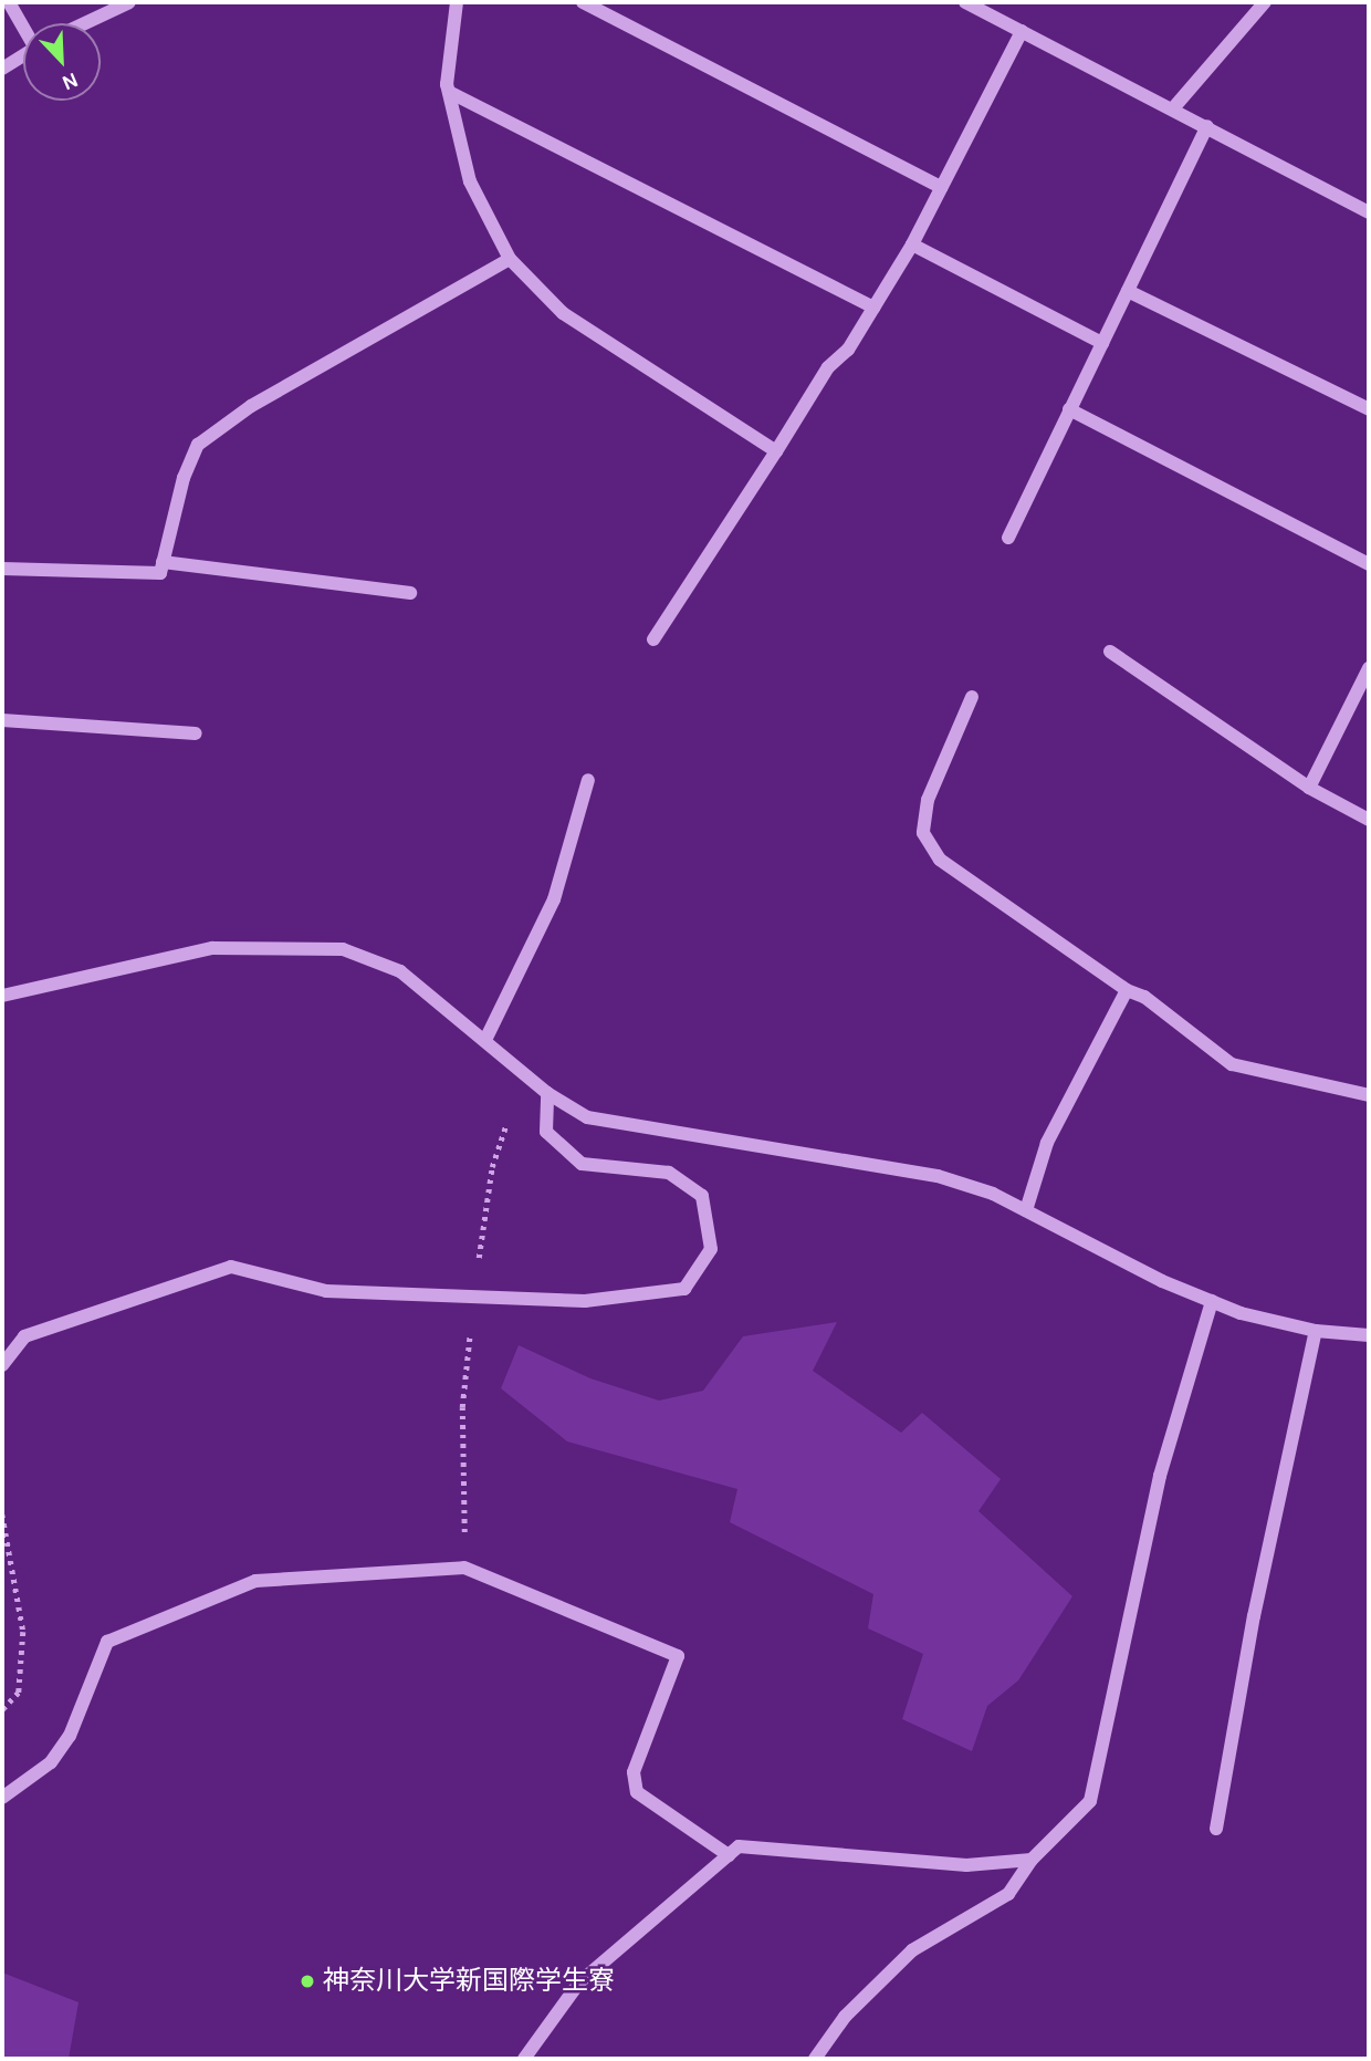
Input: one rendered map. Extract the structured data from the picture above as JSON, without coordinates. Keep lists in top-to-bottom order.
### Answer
{
  "places": ["神奈川大学新国際学生寮"],
  "north": "bottom right"
}
